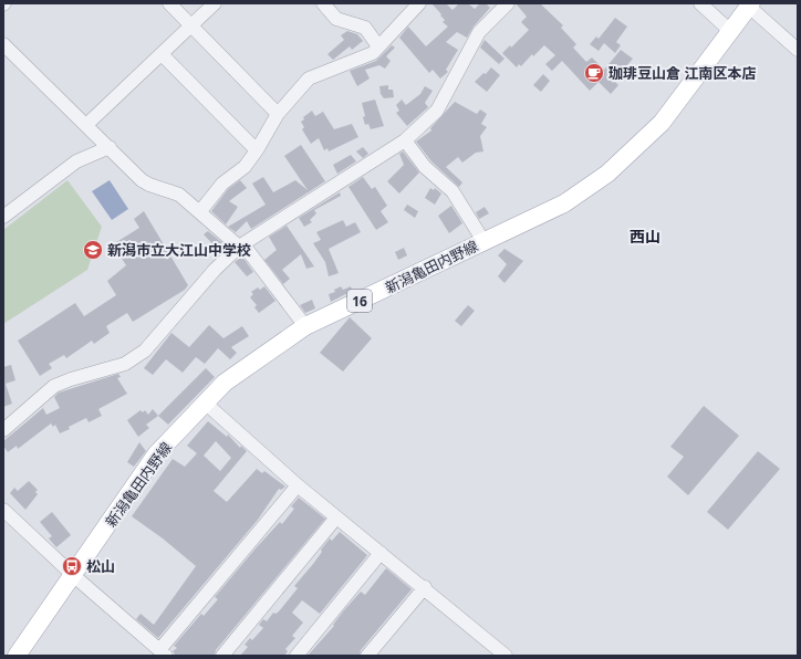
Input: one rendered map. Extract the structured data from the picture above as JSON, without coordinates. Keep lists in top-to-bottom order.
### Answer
{
  "streets": {
    "main road": ["新潟亀田内野線", "16"]
  },
  "districts": ["西山"],
  "places": {
    "cafe": ["珈琲豆山倉 江南区本店"],
    "school or university": ["新潟市立大江山中学校"],
    "bus stop": ["松山"]
  }
}
